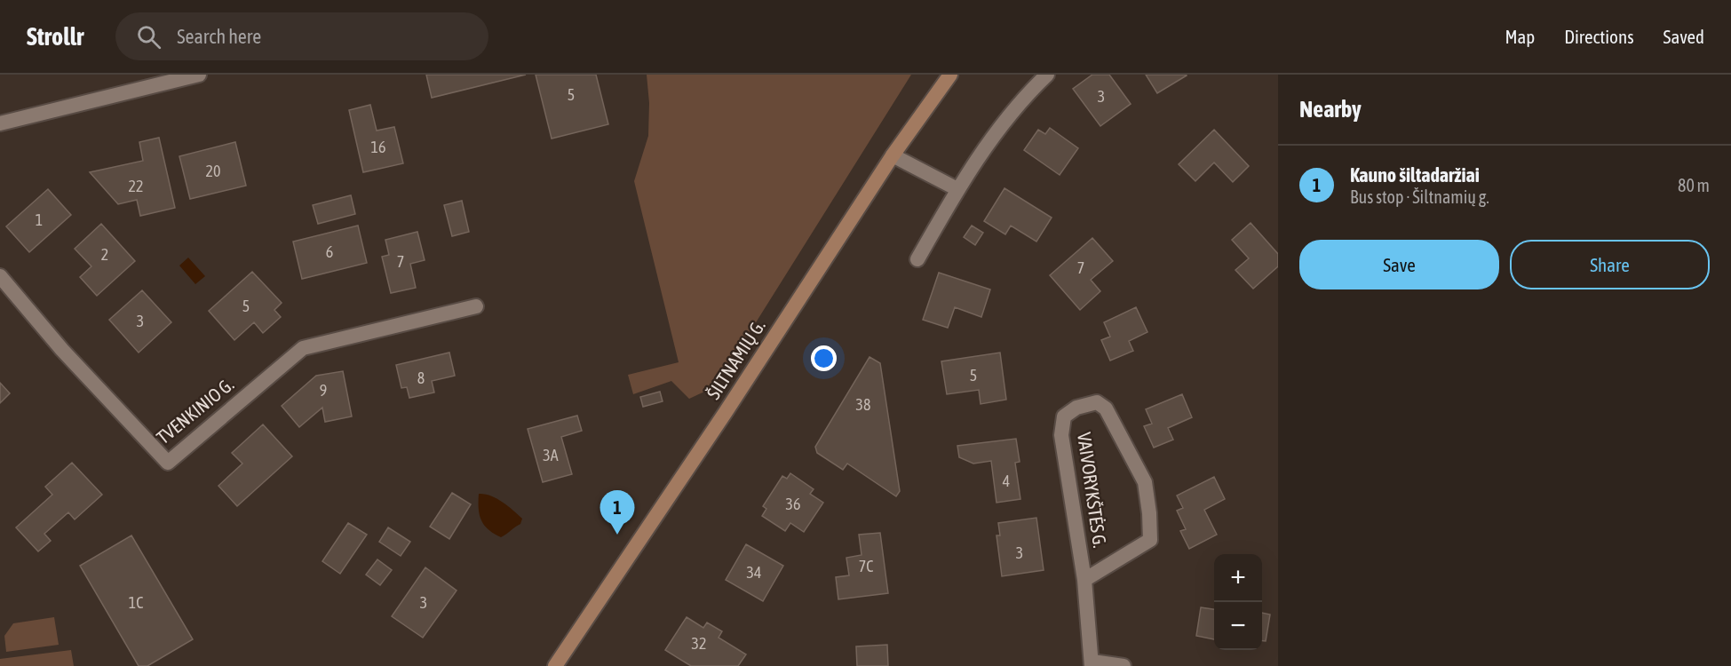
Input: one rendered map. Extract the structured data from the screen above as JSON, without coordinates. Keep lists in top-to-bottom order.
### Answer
{
  "streets": {
    "main road": ["ŠILTNAMIŲ G."],
    "street": ["TVENKINIO G.", "VAIVORYKŠTĖS G."]
  },
  "house_numbers": [
    "5",
    "3",
    "16",
    "20",
    "22",
    "1",
    "6",
    "2",
    "7",
    "7",
    "5",
    "3",
    "5",
    "8",
    "9",
    "38",
    "3A",
    "4",
    "36",
    "3",
    "7C",
    "34",
    "1C",
    "3",
    "32"
  ],
  "page": {
    "header": "Strollr",
    "search": "Search here",
    "nav": ["Map", "Directions", "Saved"],
    "heading": "Nearby",
    "list": [
      {
        "mark": "1",
        "name": "Kauno šiltadaržiai",
        "note": "Bus stop · Šiltnamių g.",
        "value": "80 m"
      }
    ],
    "buttons": ["Save", "Share"],
    "pins": "1",
    "map_buttons": ["+", "−"]
  }
}
